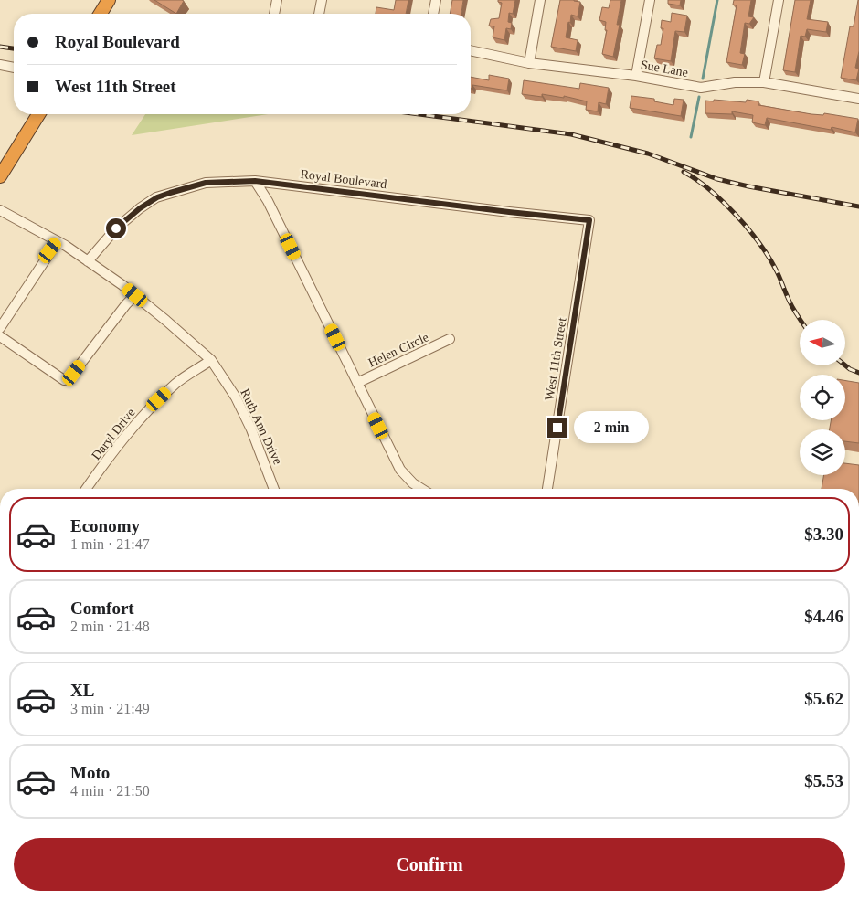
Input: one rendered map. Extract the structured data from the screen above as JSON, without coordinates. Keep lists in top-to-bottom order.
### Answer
{
  "streets": {
    "street": [
      "Sue Lane",
      "Royal Boulevard",
      "Helen Circle",
      "West 11th Street",
      "Ruth Ann Drive",
      "Daryl Drive"
    ]
  },
  "crossings": [
    ["Royal Boulevard", "West 11th Street"],
    ["Royal Boulevard", "Ruth Ann Drive"],
    ["Ruth Ann Drive", "Daryl Drive"]
  ],
  "north": "left",
  "page": {
    "banner": ["Royal Boulevard", "West 11th Street"],
    "bubble": "2 min",
    "list": [
      {
        "name": "Economy",
        "note": "1 min · 21:47",
        "value": "$3.30"
      },
      {
        "name": "Comfort",
        "note": "2 min · 21:48",
        "value": "$4.46"
      },
      {
        "name": "XL",
        "note": "3 min · 21:49",
        "value": "$5.62"
      },
      {
        "name": "Moto",
        "note": "4 min · 21:50",
        "value": "$5.53"
      }
    ],
    "buttons": "Confirm"
  }
}
